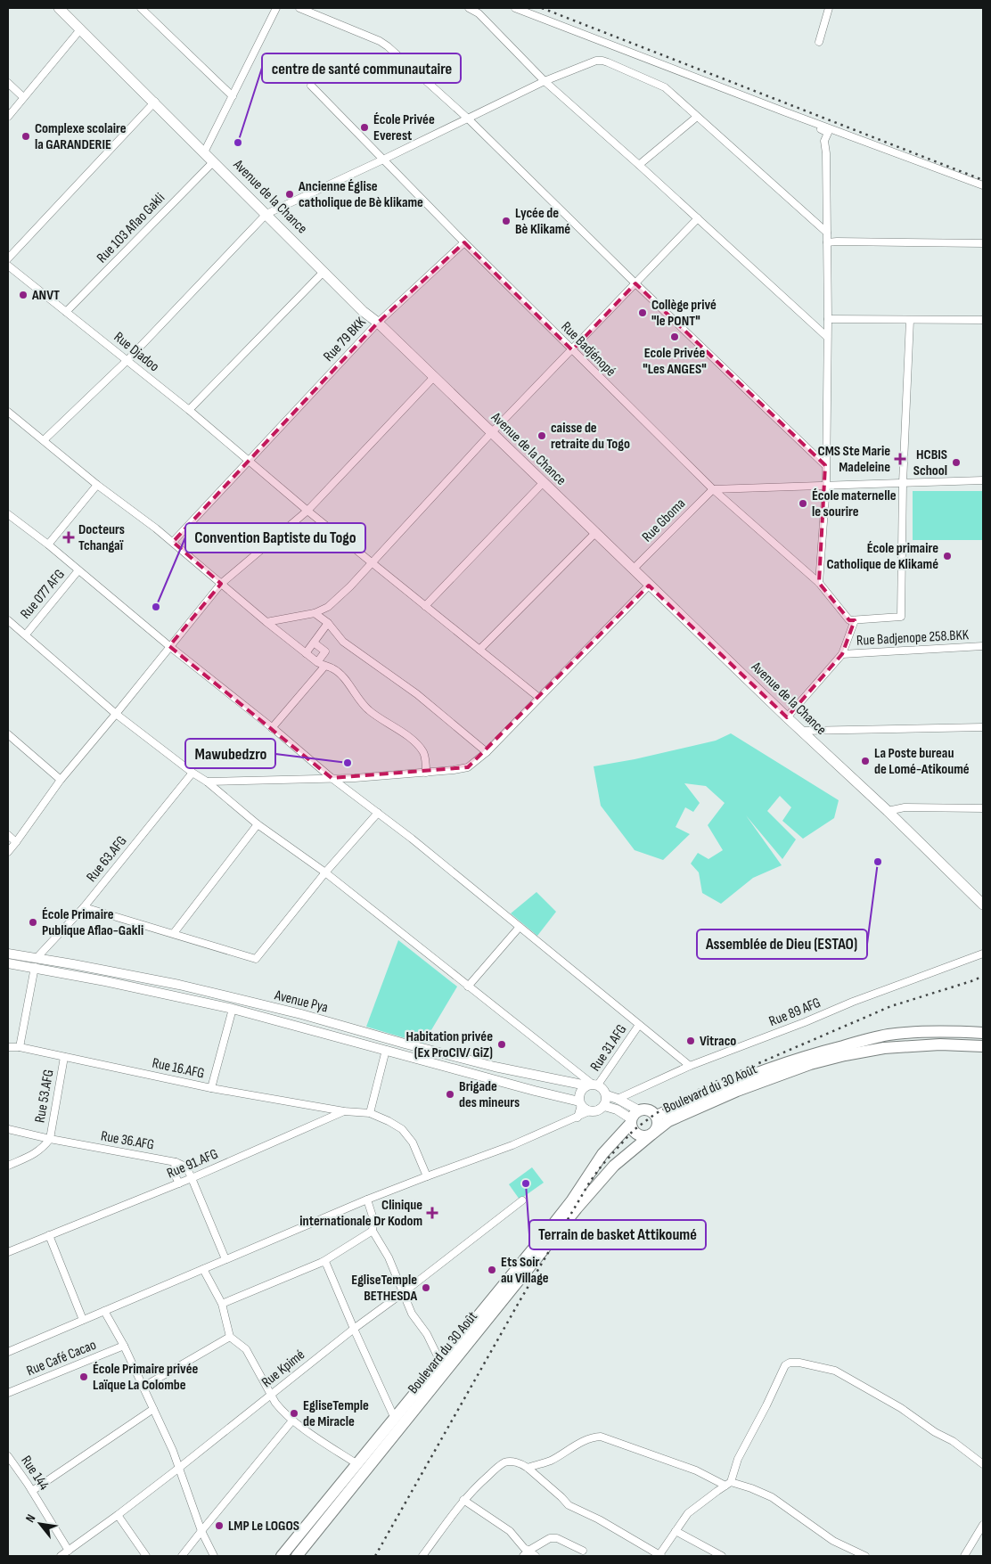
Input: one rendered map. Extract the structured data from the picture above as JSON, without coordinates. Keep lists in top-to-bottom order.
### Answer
{
  "streets": {
    "highway": ["Boulevard du 30 Août"],
    "main road": ["Avenue de la Chance", "Avenue Pya"],
    "street": [
      "Rue 1O3 Aflao Gakli",
      "Rue 79 BKK",
      "Rue Badjénopé",
      "Rue Djadoo",
      "Rue Gboma",
      "Rue 077 AFG",
      "Rue Badjenope 258.BKK",
      "Rue 63.AFG",
      "Rue 89 AFG",
      "Rue 31 AFG",
      "Rue 16.AFG",
      "Rue 53.AFG",
      "Rue 36.AFG",
      "Rue 91.AFG",
      "Rue Café Cacao",
      "Rue Kpimé",
      "Rue 144"
    ]
  },
  "crossings": [
    ["Avenue de la Chance", "Rue 1O3 Aflao Gakli"],
    ["Avenue de la Chance", "Rue 79 BKK"],
    ["Avenue de la Chance", "Rue Gboma"],
    ["Rue 1O3 Aflao Gakli", "Rue Djadoo"],
    ["Rue 79 BKK", "Rue Badjénopé"],
    ["Rue 79 BKK", "Rue Djadoo"],
    ["Rue Badjénopé", "Rue Gboma"],
    ["Rue 63.AFG", "Avenue Pya"],
    ["Avenue Pya", "Rue 31 AFG"],
    ["Rue 16.AFG", "Rue 53.AFG"],
    ["Rue 16.AFG", "Rue 91.AFG"],
    ["Rue 53.AFG", "Rue 36.AFG"],
    ["Rue Kpimé", "Rue 144"]
  ],
  "places": {
    "other": [
      "École Privée Everest",
      "Complexe scolaire la GARANDERIE",
      "centre de santé communautaire",
      "Ancienne Église catholique de Bè klikame",
      "Lycée de Bè Klikamé",
      "ANVT",
      "Collège privé \"le PONT\"",
      "Ecole Privée \"Les ANGES\"",
      "caisse de retraite du Togo",
      "HCBIS School",
      "École maternelle le sourire",
      "École primaire Catholique de Klikamé",
      "Convention Baptiste du Togo",
      "La Poste bureau de Lomé-Atikoumé",
      "Mawubedzro",
      "Assemblée de Dieu (ESTAO)",
      "École Primaire Publique Aflao-Gakli",
      "Vitraco",
      "Habitation privée (Ex ProCIV/ GiZ)",
      "Brigade des mineurs",
      "Terrain de basket Attikoumé",
      "Ets Soir au Village",
      "EgliseTemple BETHESDA",
      "École Primaire privée Laïque La Colombe",
      "EgliseTemple de Miracle",
      "LMP Le LOGOS"
    ],
    "health": ["CMS Ste Marie Madeleine", "Docteurs Tchangaï", "Clinique internationale Dr Kodom"]
  },
  "north": "top left"
}
